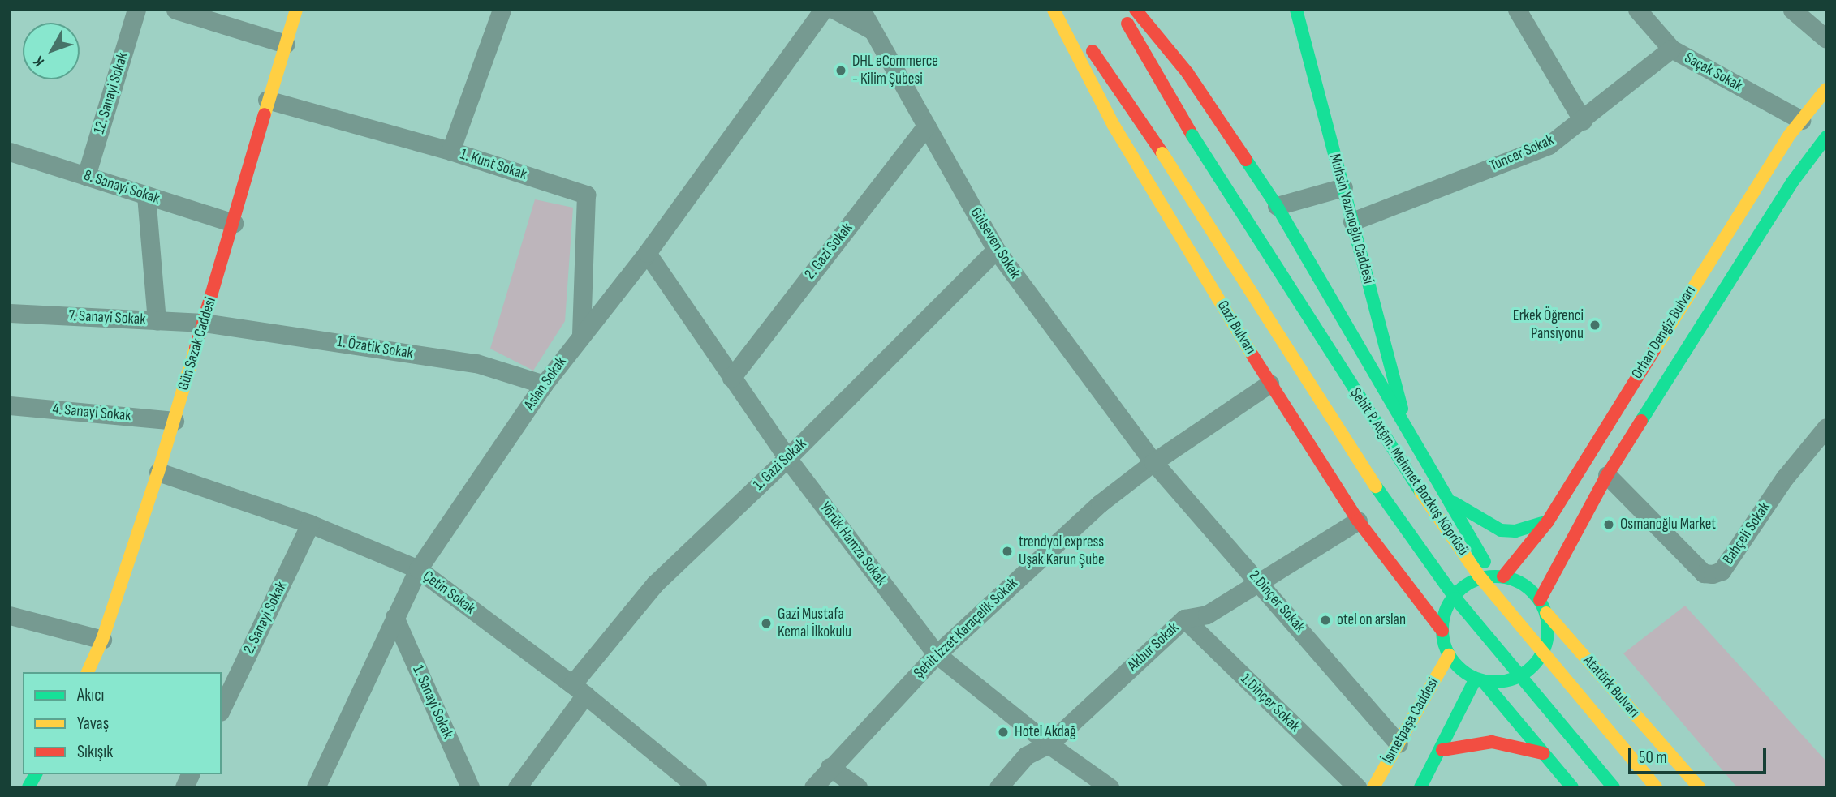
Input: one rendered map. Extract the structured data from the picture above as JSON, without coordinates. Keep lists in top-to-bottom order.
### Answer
{
  "streets": {
    "main road": [
      "Muhsin Yazıcıoğlu Caddesi",
      "Gazi Bulvarı",
      "Orhan Dengiz Bulvarı",
      "Gün Sazak Caddesi",
      "Şehit P. Atğm. Mehmet Bozkuş Köprüsü",
      "Atatürk Bulvarı",
      "İsmetpaşa Caddesi"
    ],
    "street": [
      "Saçak Sokak",
      "12. Sanayi Sokak",
      "Tuncer Sokak",
      "1. Kunt Sokak",
      "8. Sanayi Sokak",
      "Gülseven Sokak",
      "2. Gazi Sokak",
      "7. Sanayi Sokak",
      "1. Özatik Sokak",
      "Aslan Sokak",
      "4. Sanayi Sokak",
      "1. Gazi Sokak",
      "Bahçeli Sokak",
      "Yörük Hamza Sokak",
      "Çetin Sokak",
      "2.Dinçer Sokak",
      "2. Sanayi Sokak",
      "Şehit İzzet Karaçelik Sokak",
      "Akbur Sokak",
      "1. Sanayi Sokak",
      "1.Dinçer Sokak"
    ]
  },
  "crossings": [
    ["Saçak Sokak", "Tuncer Sokak"],
    ["Saçak Sokak", "Orhan Dengiz Bulvarı"],
    ["12. Sanayi Sokak", "8. Sanayi Sokak"],
    ["Tuncer Sokak", "Muhsin Yazıcıoğlu Caddesi"],
    ["1. Kunt Sokak", "Gün Sazak Caddesi"],
    ["1. Kunt Sokak", "Aslan Sokak"],
    ["8. Sanayi Sokak", "Gün Sazak Caddesi"],
    ["Gülseven Sokak", "2. Gazi Sokak"],
    ["Gülseven Sokak", "1. Gazi Sokak"],
    ["Gülseven Sokak", "2.Dinçer Sokak"],
    ["Gülseven Sokak", "Şehit İzzet Karaçelik Sokak"],
    ["2. Gazi Sokak", "Yörük Hamza Sokak"],
    ["7. Sanayi Sokak", "Gün Sazak Caddesi"],
    ["7. Sanayi Sokak", "1. Özatik Sokak"],
    ["Gazi Bulvarı", "Orhan Dengiz Bulvarı"],
    ["Gazi Bulvarı", "Şehit İzzet Karaçelik Sokak"],
    ["Gazi Bulvarı", "Akbur Sokak"],
    ["Gazi Bulvarı", "Atatürk Bulvarı"],
    ["Gazi Bulvarı", "İsmetpaşa Caddesi"],
    ["Orhan Dengiz Bulvarı", "Bahçeli Sokak"],
    ["Orhan Dengiz Bulvarı", "Atatürk Bulvarı"],
    ["Orhan Dengiz Bulvarı", "İsmetpaşa Caddesi"],
    ["Gün Sazak Caddesi", "1. Özatik Sokak"],
    ["Gün Sazak Caddesi", "4. Sanayi Sokak"],
    ["Gün Sazak Caddesi", "Çetin Sokak"],
    ["1. Özatik Sokak", "Aslan Sokak"],
    ["Aslan Sokak", "Yörük Hamza Sokak"],
    ["Aslan Sokak", "Çetin Sokak"],
    ["Aslan Sokak", "1. Sanayi Sokak"],
    ["1. Gazi Sokak", "Yörük Hamza Sokak"],
    ["1. Gazi Sokak", "Çetin Sokak"],
    ["Yörük Hamza Sokak", "Şehit İzzet Karaçelik Sokak"],
    ["Yörük Hamza Sokak", "Akbur Sokak"],
    ["Çetin Sokak", "2. Sanayi Sokak"],
    ["2.Dinçer Sokak", "Şehit İzzet Karaçelik Sokak"],
    ["2.Dinçer Sokak", "Akbur Sokak"],
    ["2.Dinçer Sokak", "İsmetpaşa Caddesi"],
    ["Akbur Sokak", "1.Dinçer Sokak"],
    ["Atatürk Bulvarı", "İsmetpaşa Caddesi"]
  ],
  "places": [
    "DHL eCommerce - Kilim Şubesi",
    "Erkek Öğrenci Pansiyonu",
    "Osmanoğlu Market",
    "trendyol express Uşak Karun Şube",
    "otel on arslan",
    "Gazi Mustafa Kemal İlkokulu",
    "Hotel Akdağ"
  ],
  "legend": ["Akıcı", "Yavaş", "Sıkışık"],
  "scale_bar": "50 m",
  "north": "bottom left"
}
